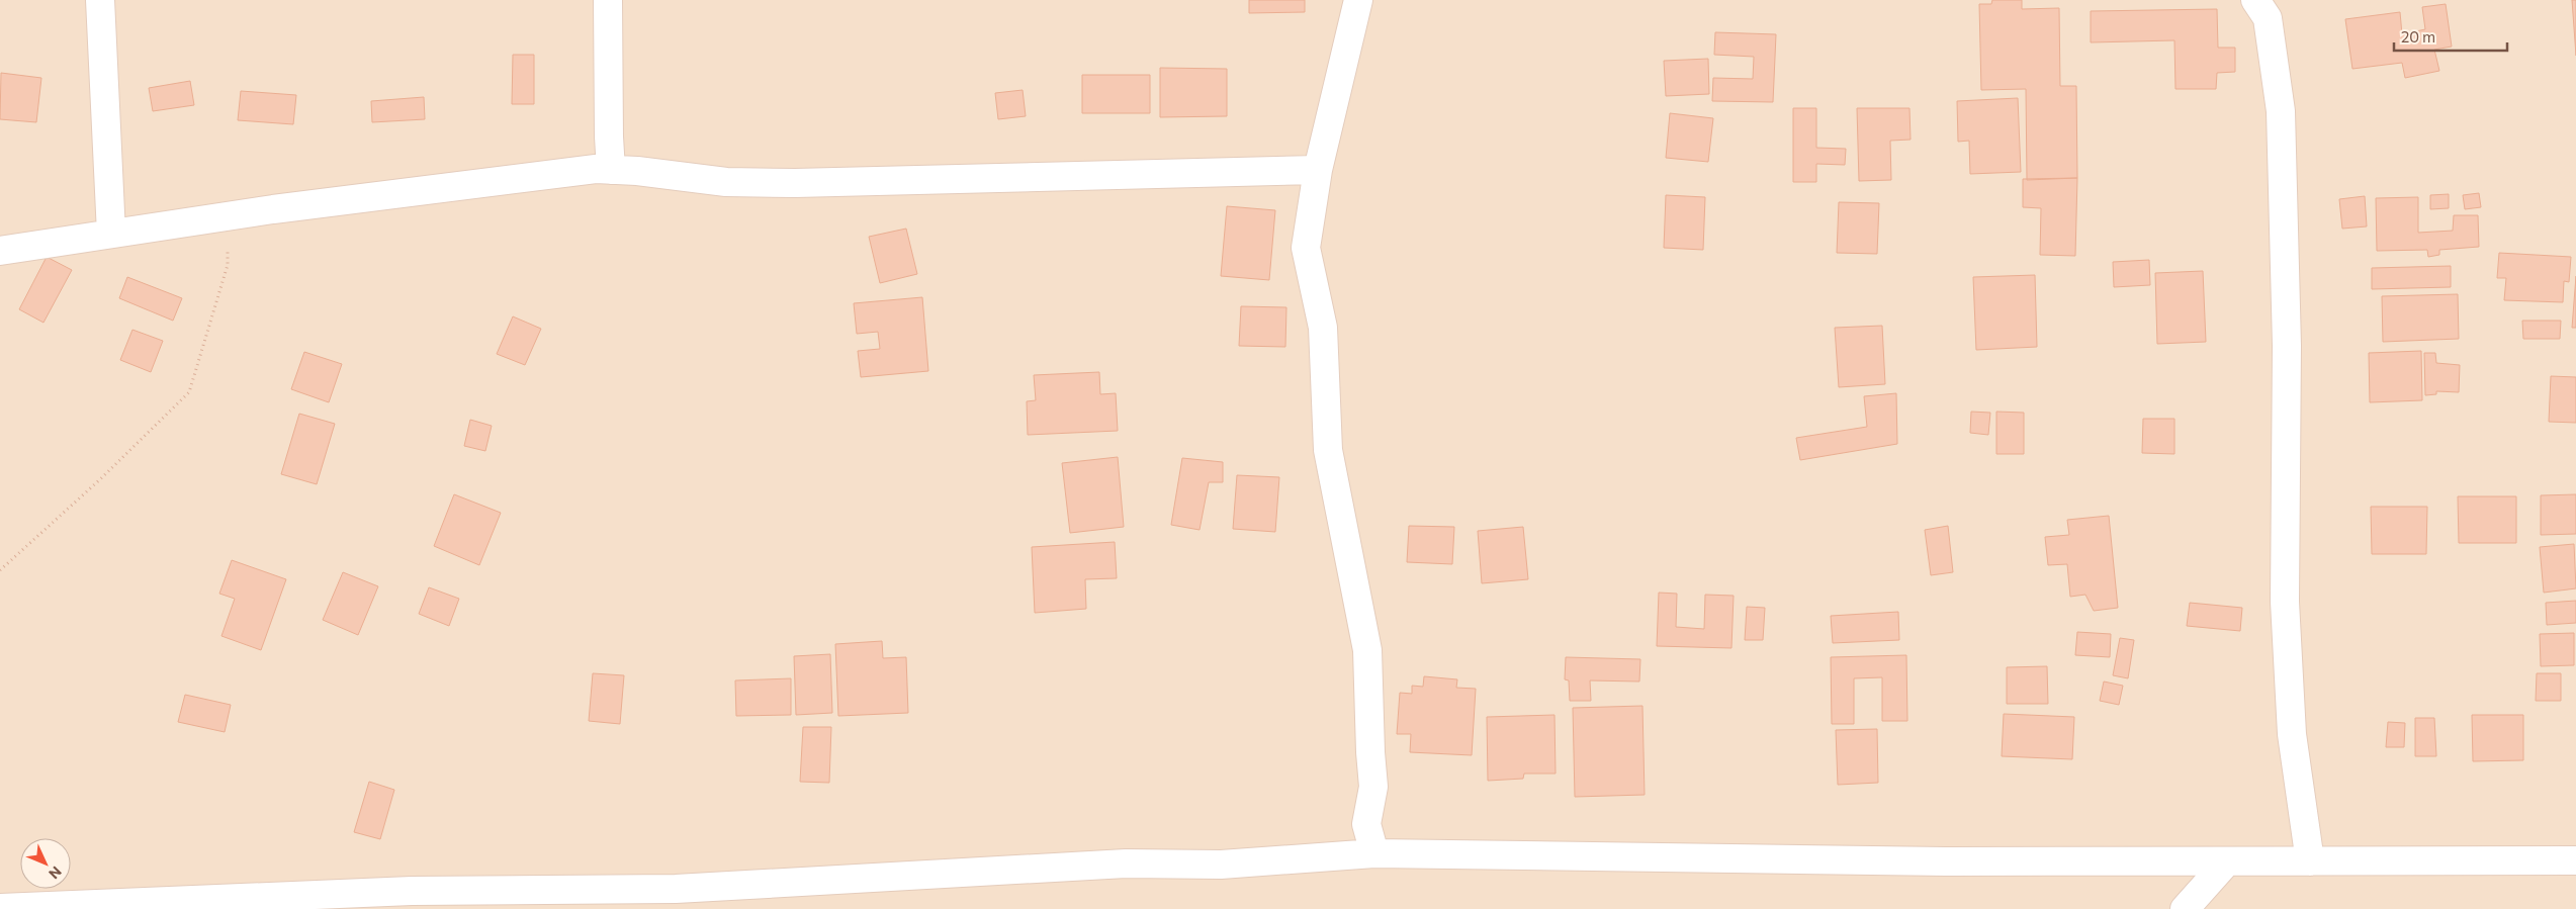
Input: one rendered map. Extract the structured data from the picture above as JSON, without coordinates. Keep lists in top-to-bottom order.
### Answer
{
  "scale_bar": "20 m",
  "north": "bottom right"
}
